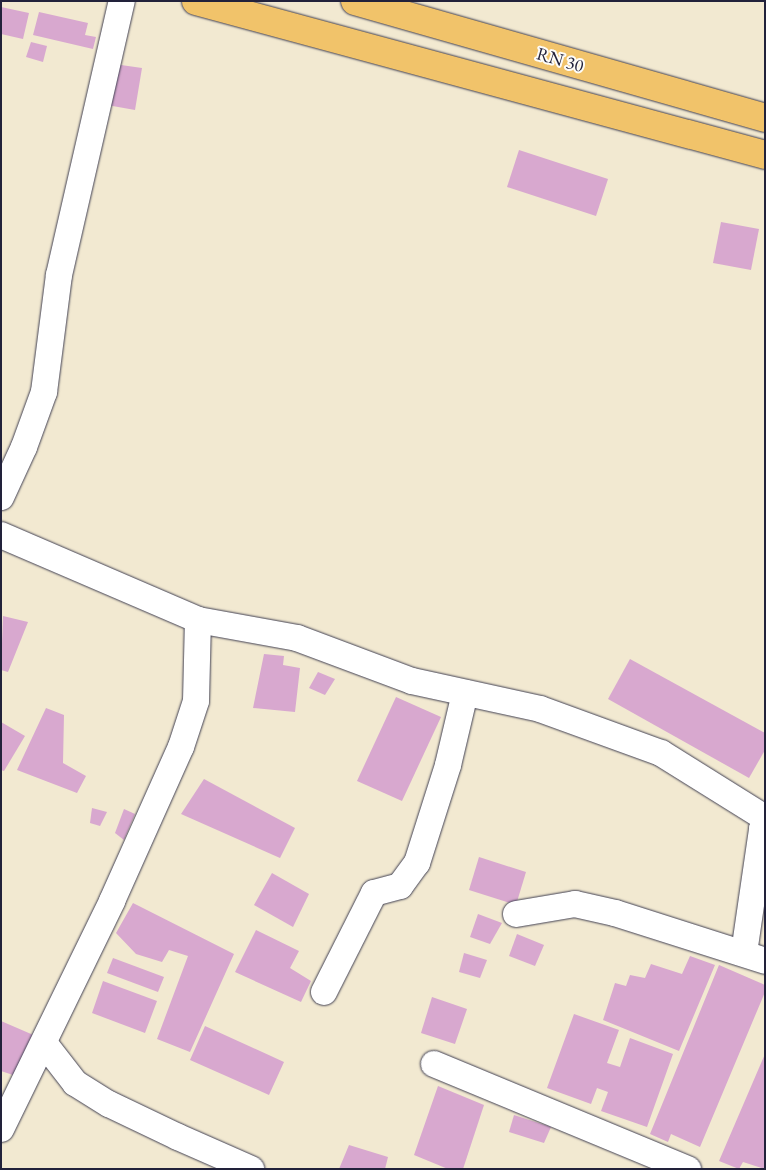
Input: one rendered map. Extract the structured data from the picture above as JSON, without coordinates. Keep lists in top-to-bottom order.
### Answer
{
  "streets": {
    "main road": ["RN 30"]
  }
}
